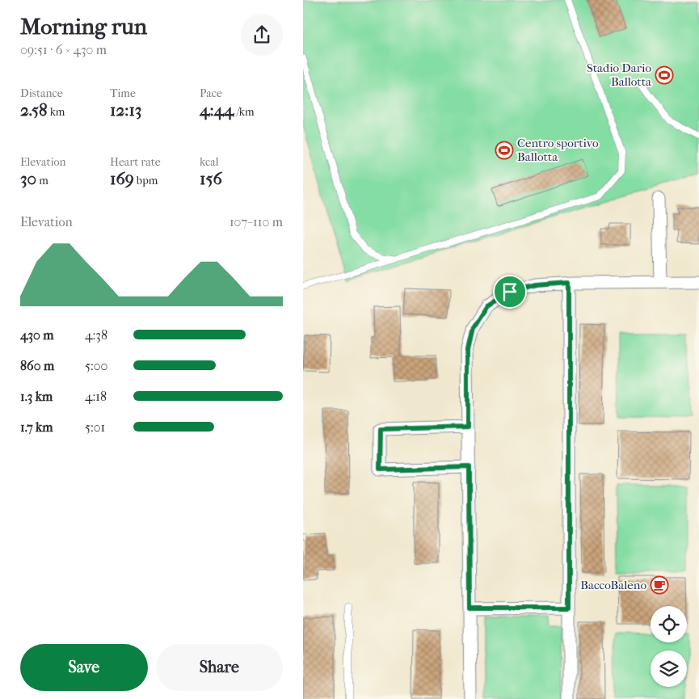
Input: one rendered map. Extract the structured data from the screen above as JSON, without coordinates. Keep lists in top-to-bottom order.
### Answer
{
  "places": {
    "sports": ["Stadio Dario Ballotta", "Centro sportivo Ballotta"],
    "cafe": ["BaccoBaleno"]
  },
  "page": {
    "heading": ["Morning run", "09:51 · 6 × 430 m"],
    "stats": [
      ["Distance", "2.58 km"],
      ["Time", "12:13"],
      ["Pace", "4:44 /km"],
      ["Elevation", "30 m"],
      ["Heart rate", "169 bpm"],
      ["kcal", "156"]
    ],
    "chart": ["Elevation", "107–110 m"],
    "list": [
      {
        "name": "430 m",
        "note": "4:38"
      },
      {
        "name": "860 m",
        "note": "5:00"
      },
      {
        "name": "1.3 km",
        "note": "4:18"
      },
      {
        "name": "1.7 km",
        "note": "5:01"
      }
    ],
    "buttons": ["Save", "Share"]
  }
}
